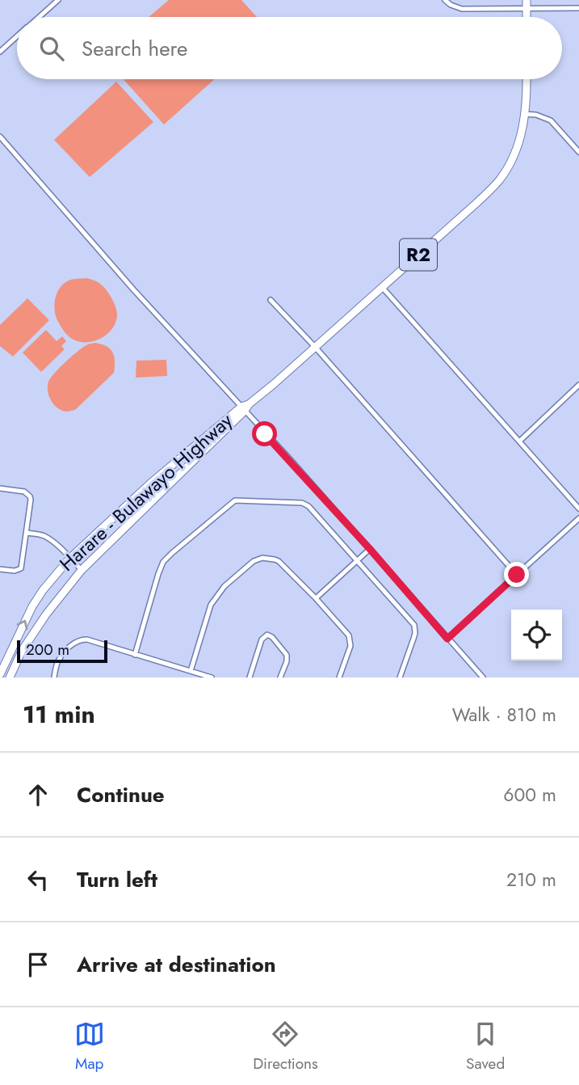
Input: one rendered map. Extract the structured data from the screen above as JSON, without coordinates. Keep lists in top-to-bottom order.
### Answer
{
  "streets": {
    "highway": ["R2", "Harare - Bulawayo Highway"]
  },
  "scale_bar": "200 m",
  "page": {
    "search": "Search here",
    "scale": "200 m",
    "heading": ["11 min", "Walk · 810 m"],
    "list": [
      ["Continue", "600 m"],
      ["Turn left", "210 m"],
      "Arrive at destination"
    ],
    "nav": ["Map", "Directions", "Saved"]
  }
}
